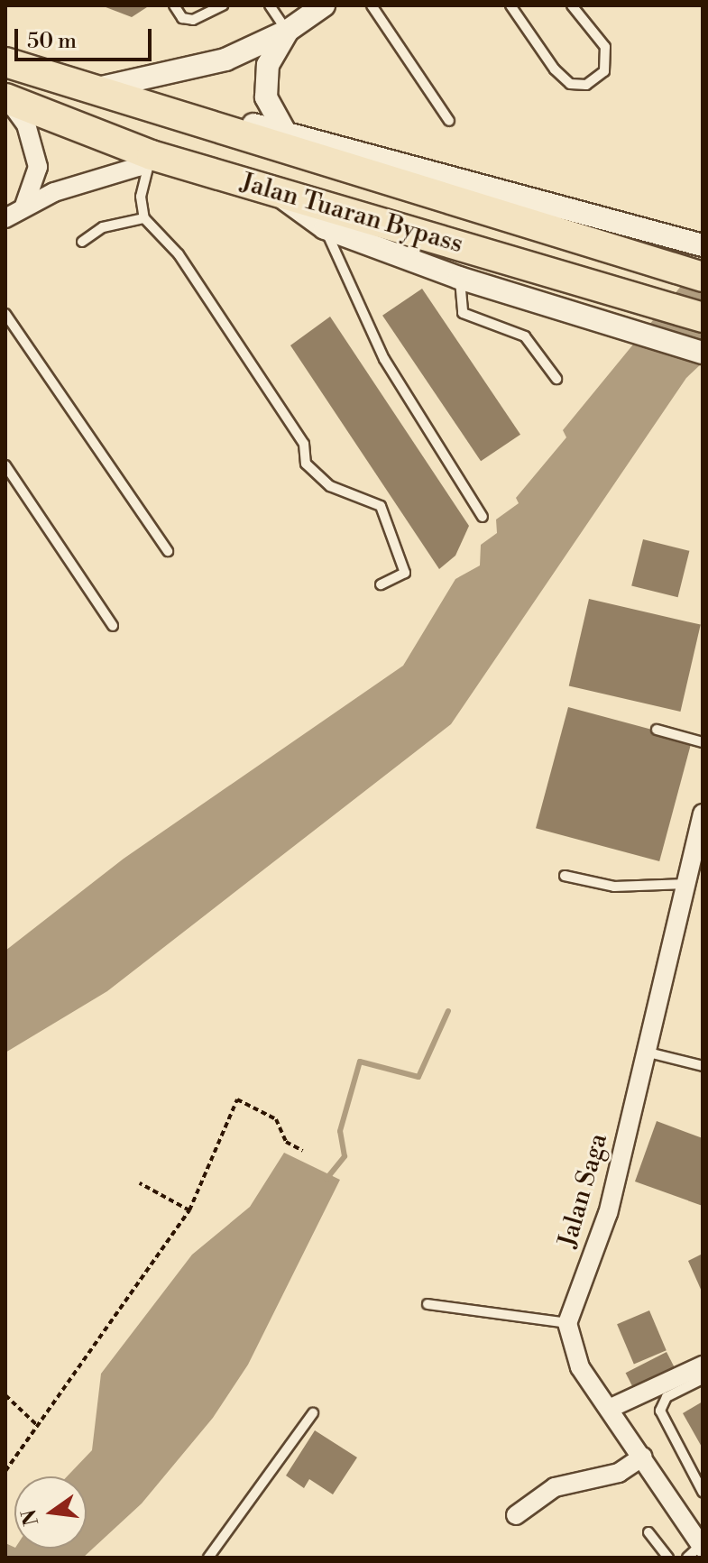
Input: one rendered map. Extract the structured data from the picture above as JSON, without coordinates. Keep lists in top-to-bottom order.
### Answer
{
  "streets": {
    "highway": ["Jalan Tuaran Bypass"],
    "street": ["Jalan Saga"]
  },
  "scale_bar": "50 m",
  "north": "left"
}
